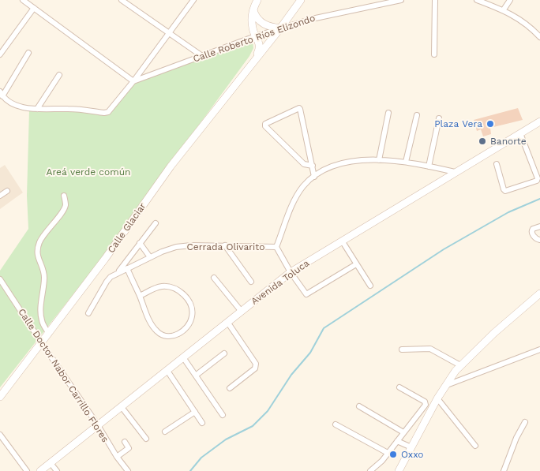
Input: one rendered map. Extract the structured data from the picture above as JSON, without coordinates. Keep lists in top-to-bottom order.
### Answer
{
  "streets": {
    "street": [
      "Calle Roberto Ríos Elizondo",
      "Calle Glaciar",
      "Cerrada Olivarito",
      "Avenida Toluca",
      "Calle Doctor Nabor Carrillo Flores"
    ]
  },
  "crossings": [
    ["Calle Roberto Ríos Elizondo", "Calle Glaciar"],
    ["Calle Glaciar", "Calle Doctor Nabor Carrillo Flores"],
    ["Avenida Toluca", "Calle Doctor Nabor Carrillo Flores"]
  ],
  "parks": ["Areá verde común"],
  "places": ["Plaza Vera", "Banorte", "Oxxo"]
}
